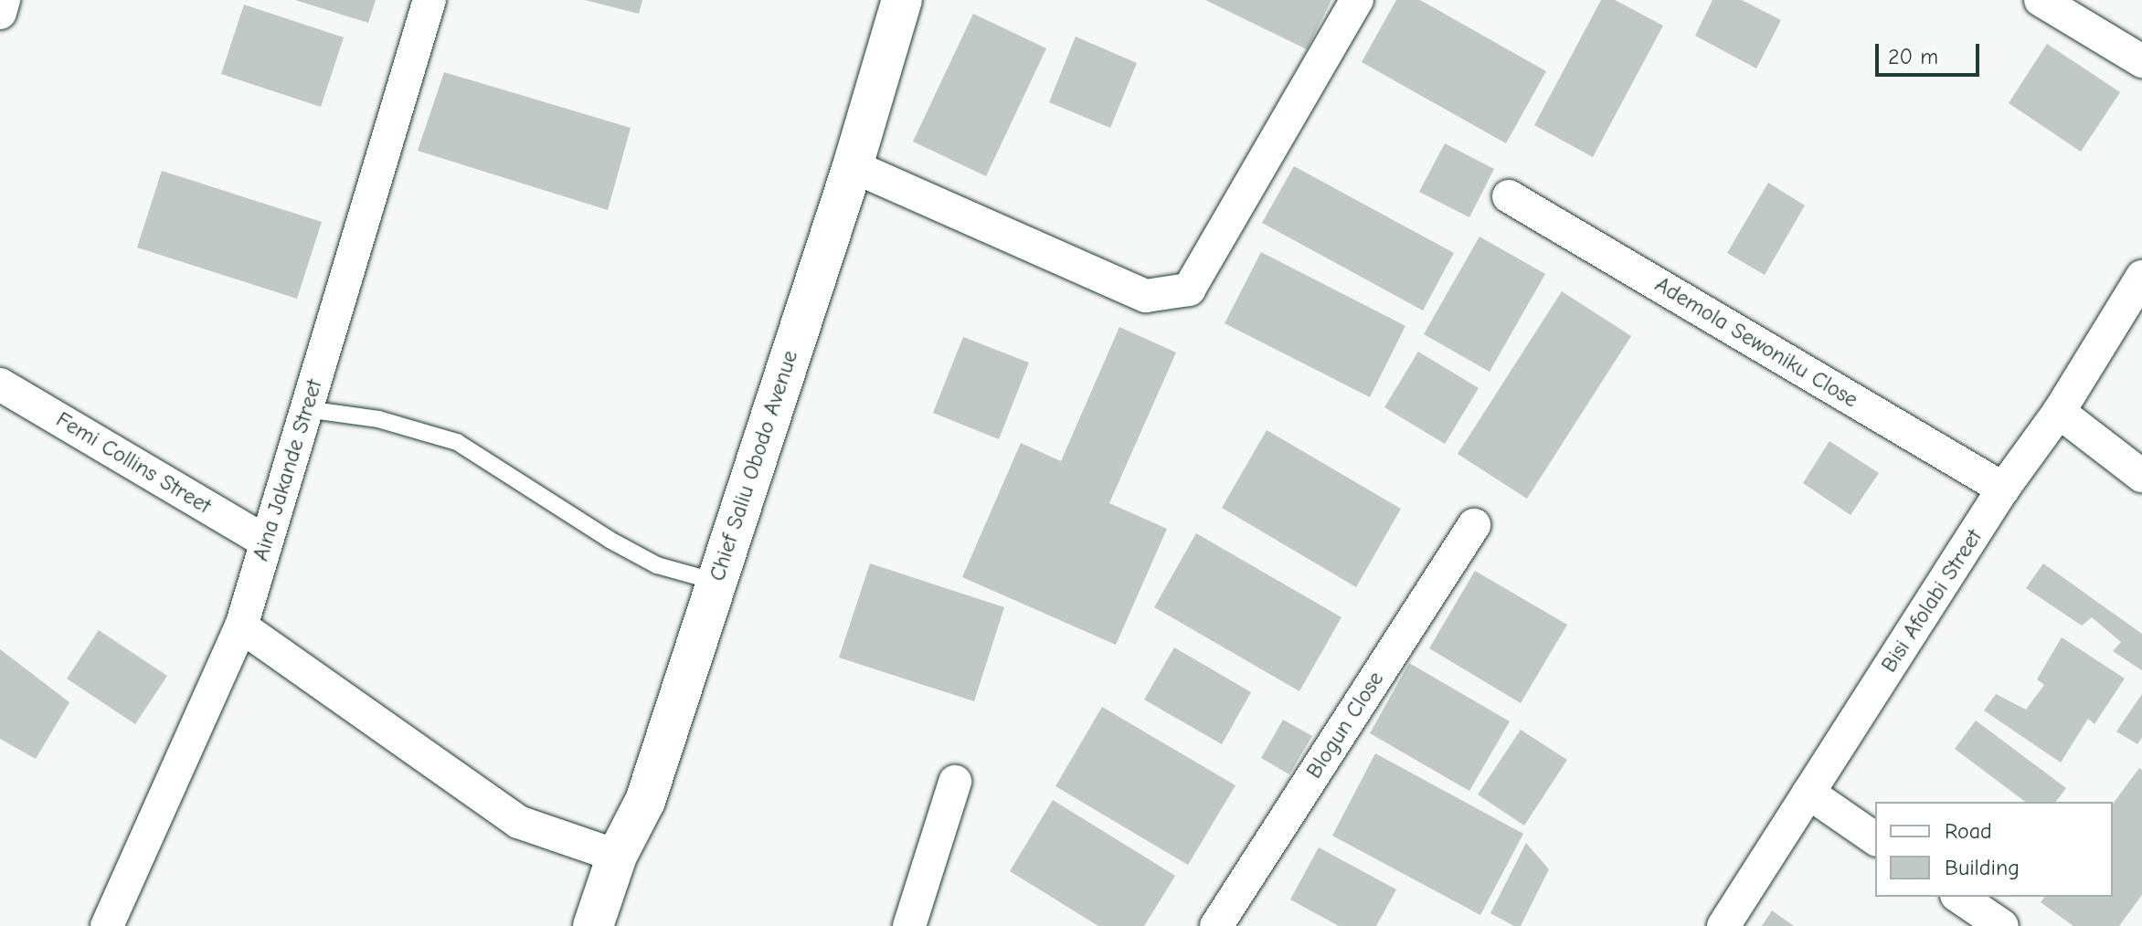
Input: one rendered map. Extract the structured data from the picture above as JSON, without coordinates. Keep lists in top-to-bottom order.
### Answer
{
  "streets": {
    "street": [
      "Ademola Sewoniku Close",
      "Femi Collins Street",
      "Chief Saliu Obodo Avenue",
      "Aina Jakande Street",
      "Bisi Afolabi Street",
      "Blogun Close"
    ]
  },
  "crossings": [
    ["Ademola Sewoniku Close", "Bisi Afolabi Street"],
    ["Femi Collins Street", "Aina Jakande Street"]
  ],
  "legend": ["Road", "Building"],
  "scale_bar": "20 m"
}
